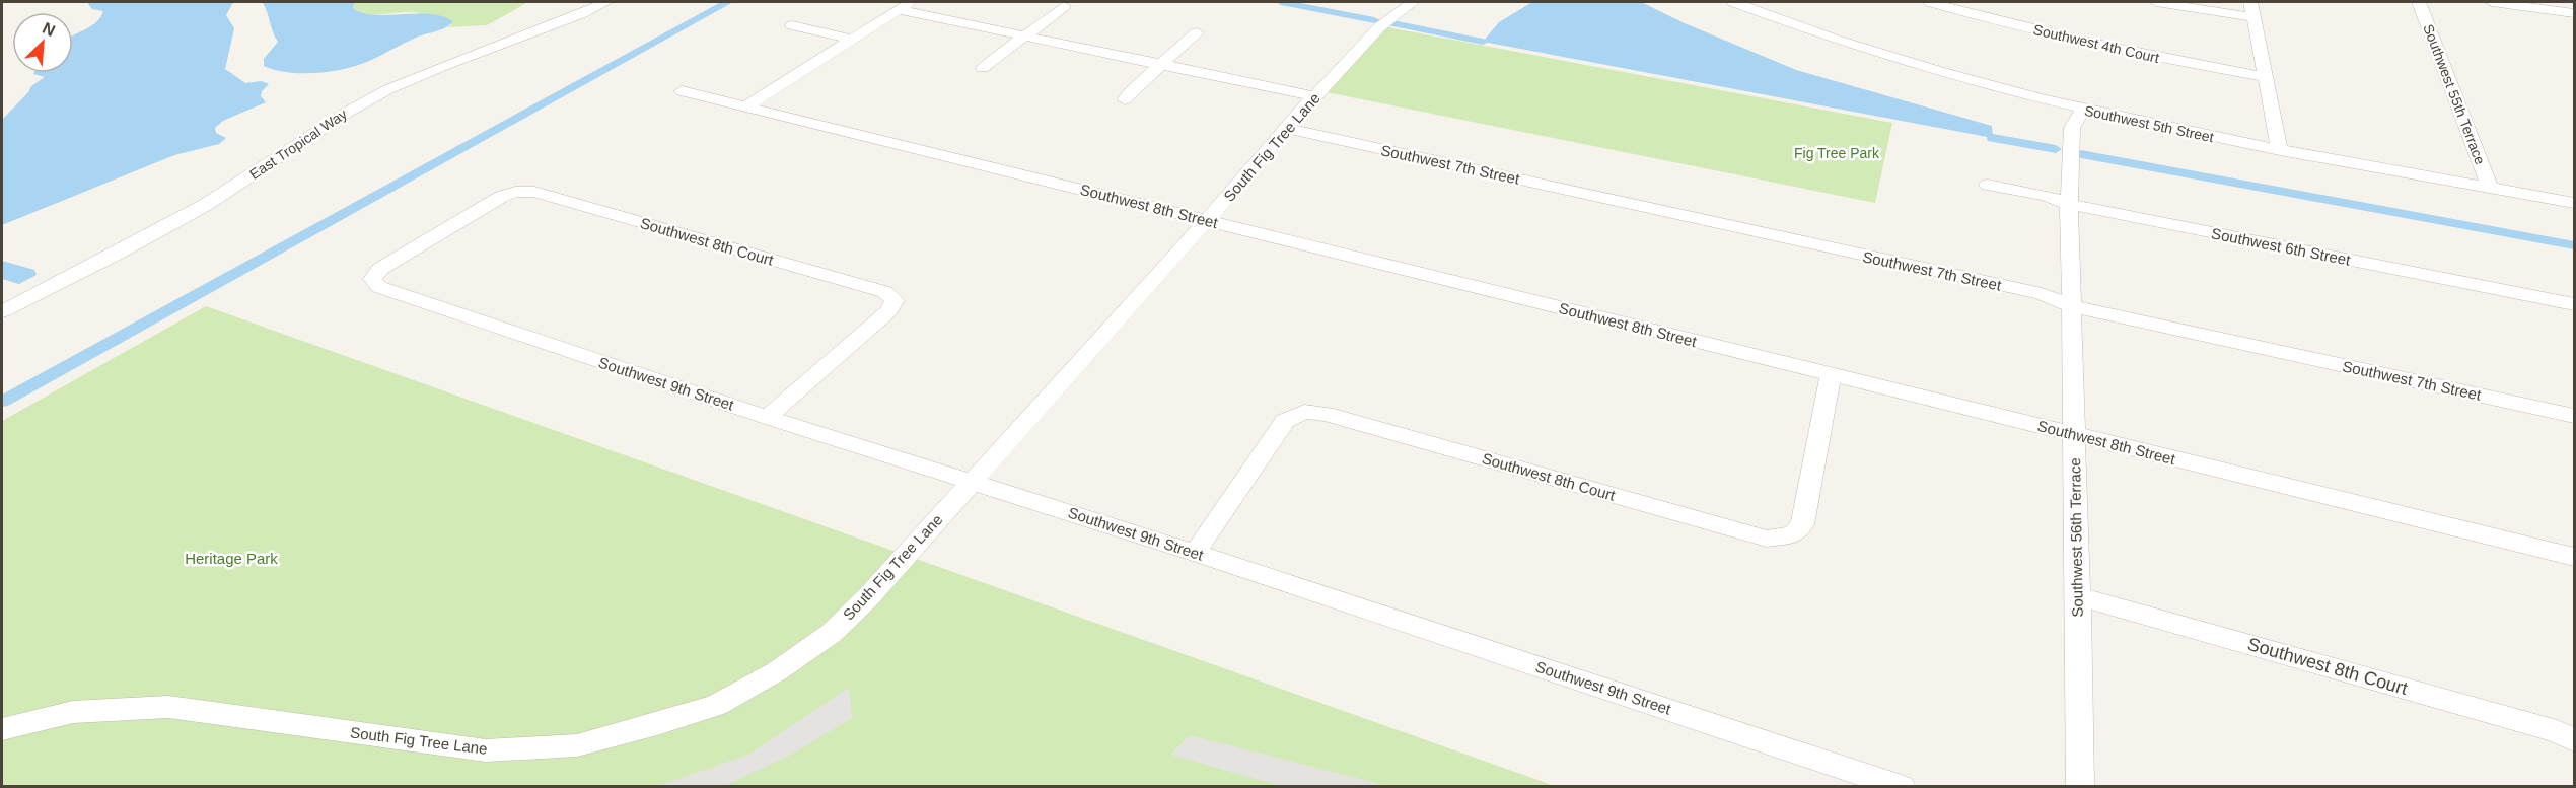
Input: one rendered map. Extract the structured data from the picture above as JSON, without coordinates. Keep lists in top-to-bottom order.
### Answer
{
  "streets": {
    "street": [
      "Southwest 4th Court",
      "Southwest 55th Terrace",
      "Southwest 5th Street",
      "East Tropical Way",
      "South Fig Tree Lane",
      "Southwest 7th Street",
      "Southwest 8th Street",
      "Southwest 8th Court",
      "Southwest 6th Street",
      "Southwest 9th Street",
      "Southwest 56th Terrace"
    ]
  },
  "crossings": [
    ["Southwest 55th Terrace", "Southwest 5th Street"],
    ["Southwest 5th Street", "Southwest 56th Terrace"],
    ["South Fig Tree Lane", "Southwest 7th Street"],
    ["South Fig Tree Lane", "Southwest 8th Street"],
    ["South Fig Tree Lane", "Southwest 9th Street"],
    ["Southwest 7th Street", "Southwest 56th Terrace"],
    ["Southwest 8th Street", "Southwest 8th Court"],
    ["Southwest 8th Street", "Southwest 56th Terrace"],
    ["Southwest 8th Court", "Southwest 9th Street"],
    ["Southwest 8th Court", "Southwest 56th Terrace"],
    ["Southwest 6th Street", "Southwest 56th Terrace"]
  ],
  "parks": ["Fig Tree Park", "Heritage Park"],
  "north": "top right"
}
